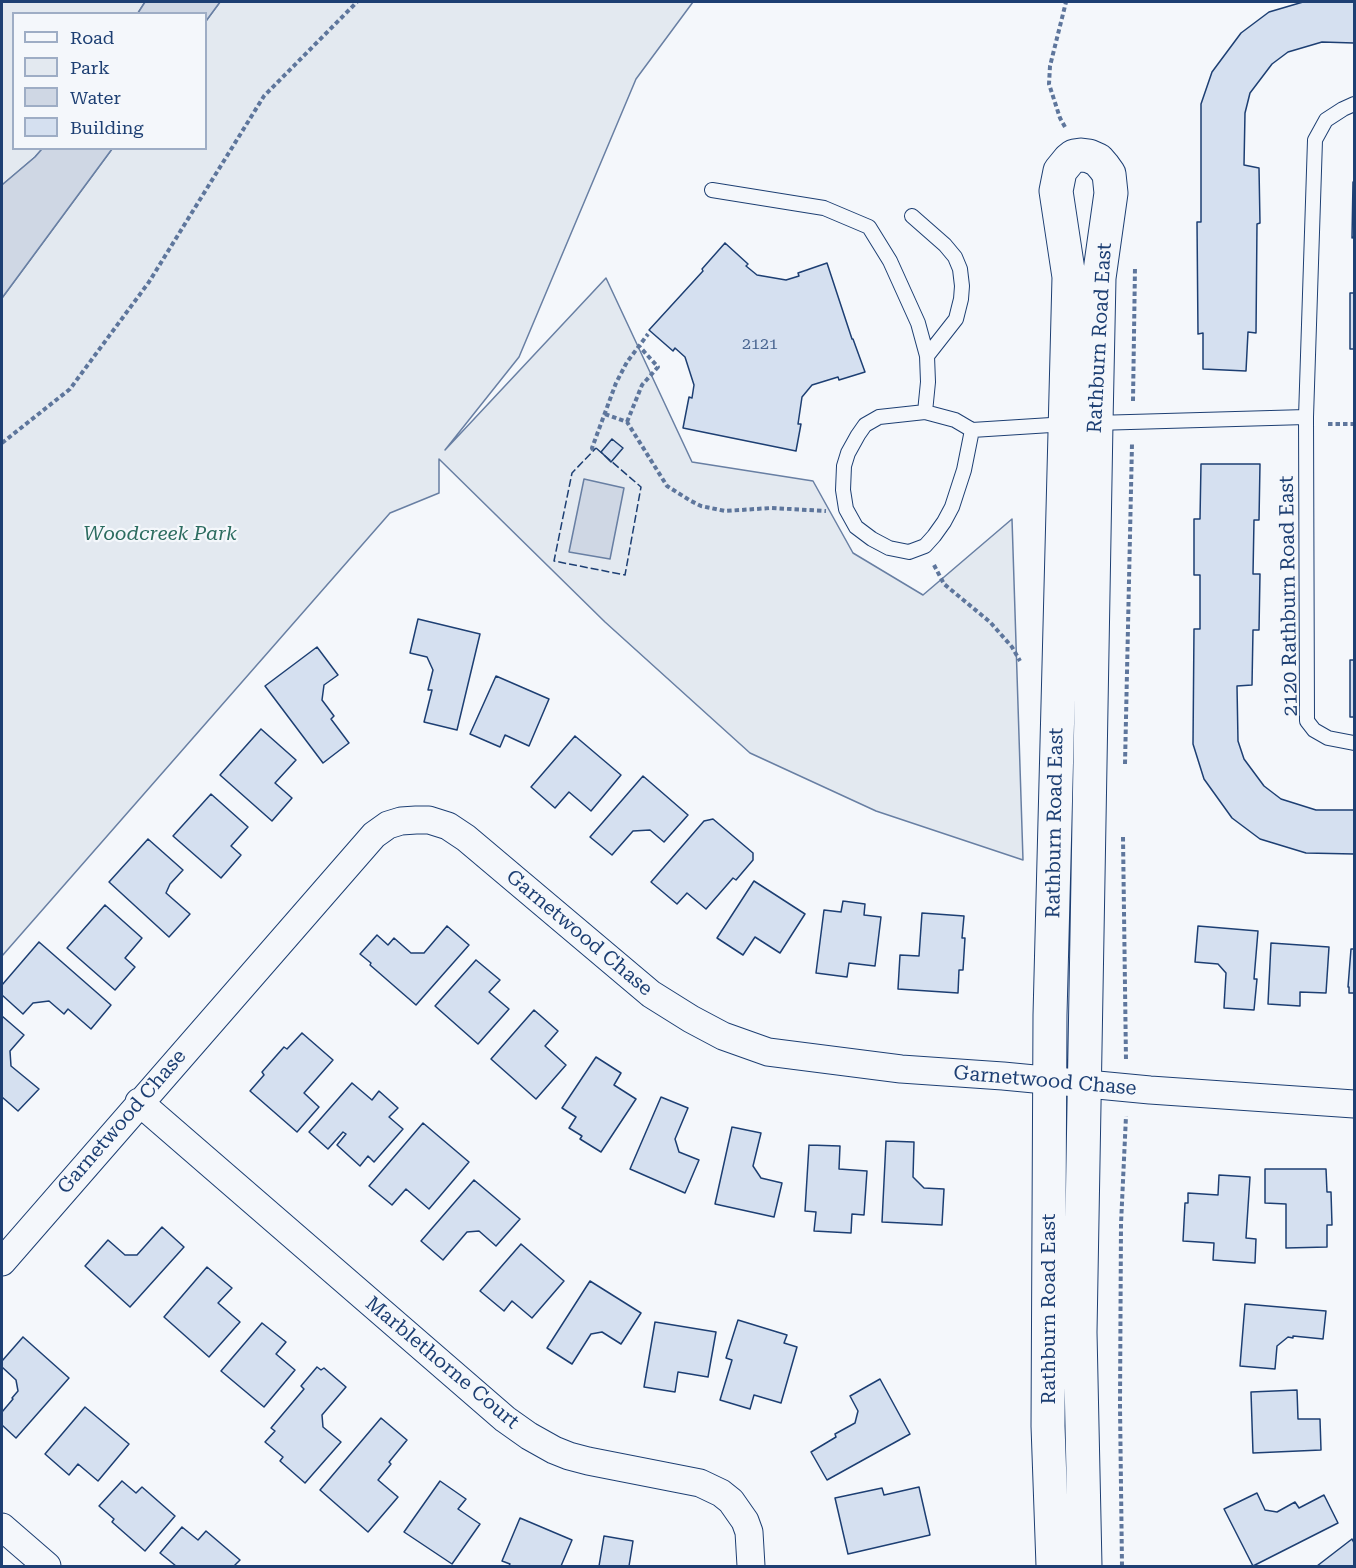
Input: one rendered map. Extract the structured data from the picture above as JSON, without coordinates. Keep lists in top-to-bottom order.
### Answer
{
  "streets": {
    "street": ["Rathburn Road East", "Garnetwood Chase", "Marblethorne Court"],
    "lane": ["2120 Rathburn Road East"]
  },
  "crossings": [
    ["Rathburn Road East", "Garnetwood Chase"],
    ["Garnetwood Chase", "Marblethorne Court"]
  ],
  "parks": ["Woodcreek Park"],
  "house_numbers": ["2121"],
  "legend": [
    "Road",
    "Park",
    "Water",
    "Building"
  ]
}
